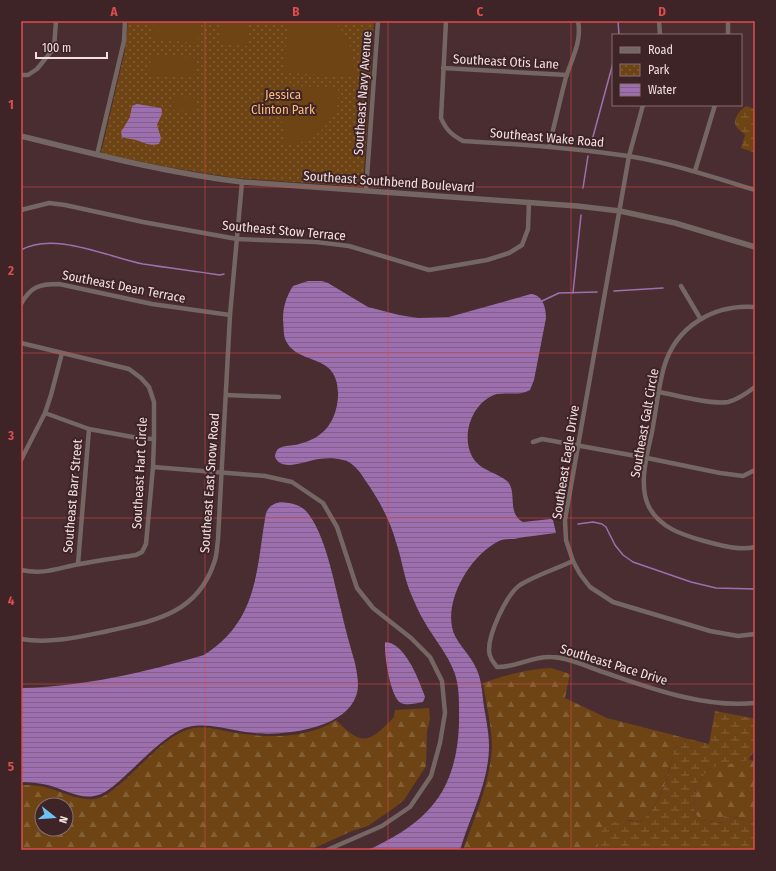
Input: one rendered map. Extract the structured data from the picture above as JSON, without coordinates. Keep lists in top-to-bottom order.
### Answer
{
  "streets": {
    "street": [
      "Southeast Otis Lane",
      "Southeast Navy Avenue",
      "Southeast Wake Road",
      "Southeast Southbend Boulevard",
      "Southeast Stow Terrace",
      "Southeast Dean Terrace",
      "Southeast Galt Circle",
      "Southeast Eagle Drive",
      "Southeast Hart Circle",
      "Southeast East Snow Road",
      "Southeast Barr Street",
      "Southeast Pace Drive"
    ]
  },
  "crossings": [
    ["Southeast Otis Lane", "Southeast Wake Road"],
    ["Southeast Navy Avenue", "Southeast Southbend Boulevard"],
    ["Southeast Wake Road", "Southeast Eagle Drive"],
    ["Southeast Southbend Boulevard", "Southeast Stow Terrace"],
    ["Southeast Southbend Boulevard", "Southeast Eagle Drive"],
    ["Southeast Southbend Boulevard", "Southeast East Snow Road"],
    ["Southeast Stow Terrace", "Southeast East Snow Road"],
    ["Southeast Dean Terrace", "Southeast East Snow Road"],
    ["Southeast Eagle Drive", "Southeast Pace Drive"],
    ["Southeast Hart Circle", "Southeast Barr Street"]
  ],
  "parks": ["Jessica Clinton Park"],
  "legend": ["Road", "Park", "Water"],
  "scale_bar": "100 m",
  "north": "right",
  "grid": {
    "columns": [
      "A",
      "B",
      "C",
      "D"
    ],
    "rows": [
      "1",
      "2",
      "3",
      "4",
      "5"
    ]
  }
}
